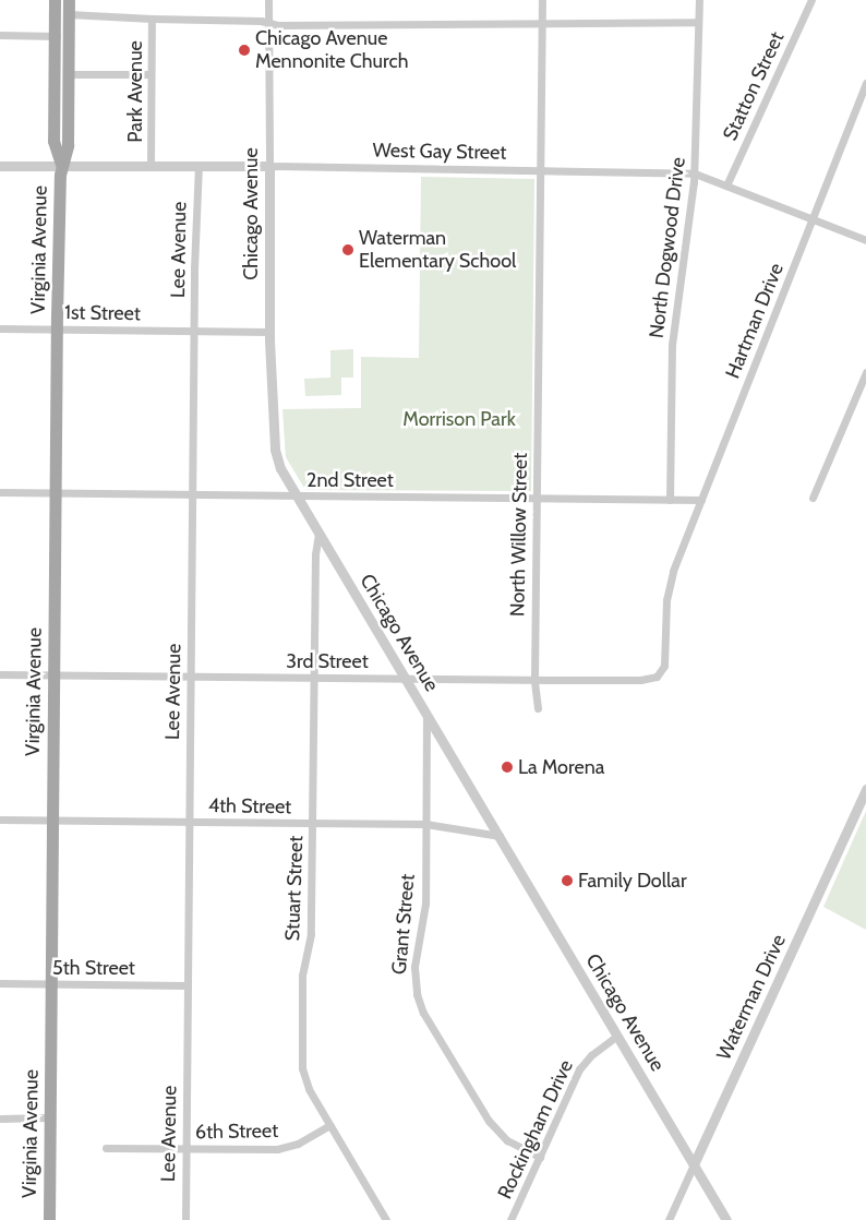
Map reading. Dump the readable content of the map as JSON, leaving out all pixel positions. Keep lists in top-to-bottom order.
{
  "streets": {
    "main road": ["Virginia Avenue"],
    "street": [
      "Statton Street",
      "Park Avenue",
      "West Gay Street",
      "Chicago Avenue",
      "North Dogwood Drive",
      "Lee Avenue",
      "1st Street",
      "Hartman Drive",
      "2nd Street",
      "North Willow Street",
      "3rd Street",
      "4th Street",
      "Stuart Street",
      "Grant Street",
      "5th Street",
      "Waterman Drive",
      "Rockingham Drive",
      "6th Street"
    ]
  },
  "crossings": [
    ["Statton Street", "West Gay Street"],
    ["Park Avenue", "West Gay Street"],
    ["West Gay Street", "Chicago Avenue"],
    ["West Gay Street", "North Dogwood Drive"],
    ["West Gay Street", "Virginia Avenue"],
    ["West Gay Street", "Lee Avenue"],
    ["West Gay Street", "Hartman Drive"],
    ["West Gay Street", "North Willow Street"],
    ["Chicago Avenue", "1st Street"],
    ["Chicago Avenue", "2nd Street"],
    ["Chicago Avenue", "3rd Street"],
    ["Chicago Avenue", "4th Street"],
    ["Chicago Avenue", "Stuart Street"],
    ["Chicago Avenue", "Grant Street"],
    ["Chicago Avenue", "Waterman Drive"],
    ["Chicago Avenue", "Rockingham Drive"],
    ["North Dogwood Drive", "2nd Street"],
    ["Virginia Avenue", "1st Street"],
    ["Virginia Avenue", "2nd Street"],
    ["Virginia Avenue", "3rd Street"],
    ["Virginia Avenue", "4th Street"],
    ["Virginia Avenue", "5th Street"],
    ["Lee Avenue", "1st Street"],
    ["Lee Avenue", "2nd Street"],
    ["Lee Avenue", "3rd Street"],
    ["Lee Avenue", "4th Street"],
    ["Lee Avenue", "5th Street"],
    ["Lee Avenue", "6th Street"],
    ["Hartman Drive", "2nd Street"],
    ["Hartman Drive", "3rd Street"],
    ["2nd Street", "North Willow Street"],
    ["North Willow Street", "3rd Street"],
    ["3rd Street", "Stuart Street"],
    ["4th Street", "Stuart Street"],
    ["4th Street", "Grant Street"],
    ["Stuart Street", "6th Street"],
    ["Grant Street", "Rockingham Drive"]
  ],
  "parks": ["Morrison Park"],
  "places": [
    "Chicago Avenue Mennonite Church",
    "Waterman Elementary School",
    "La Morena",
    "Family Dollar"
  ]
}
